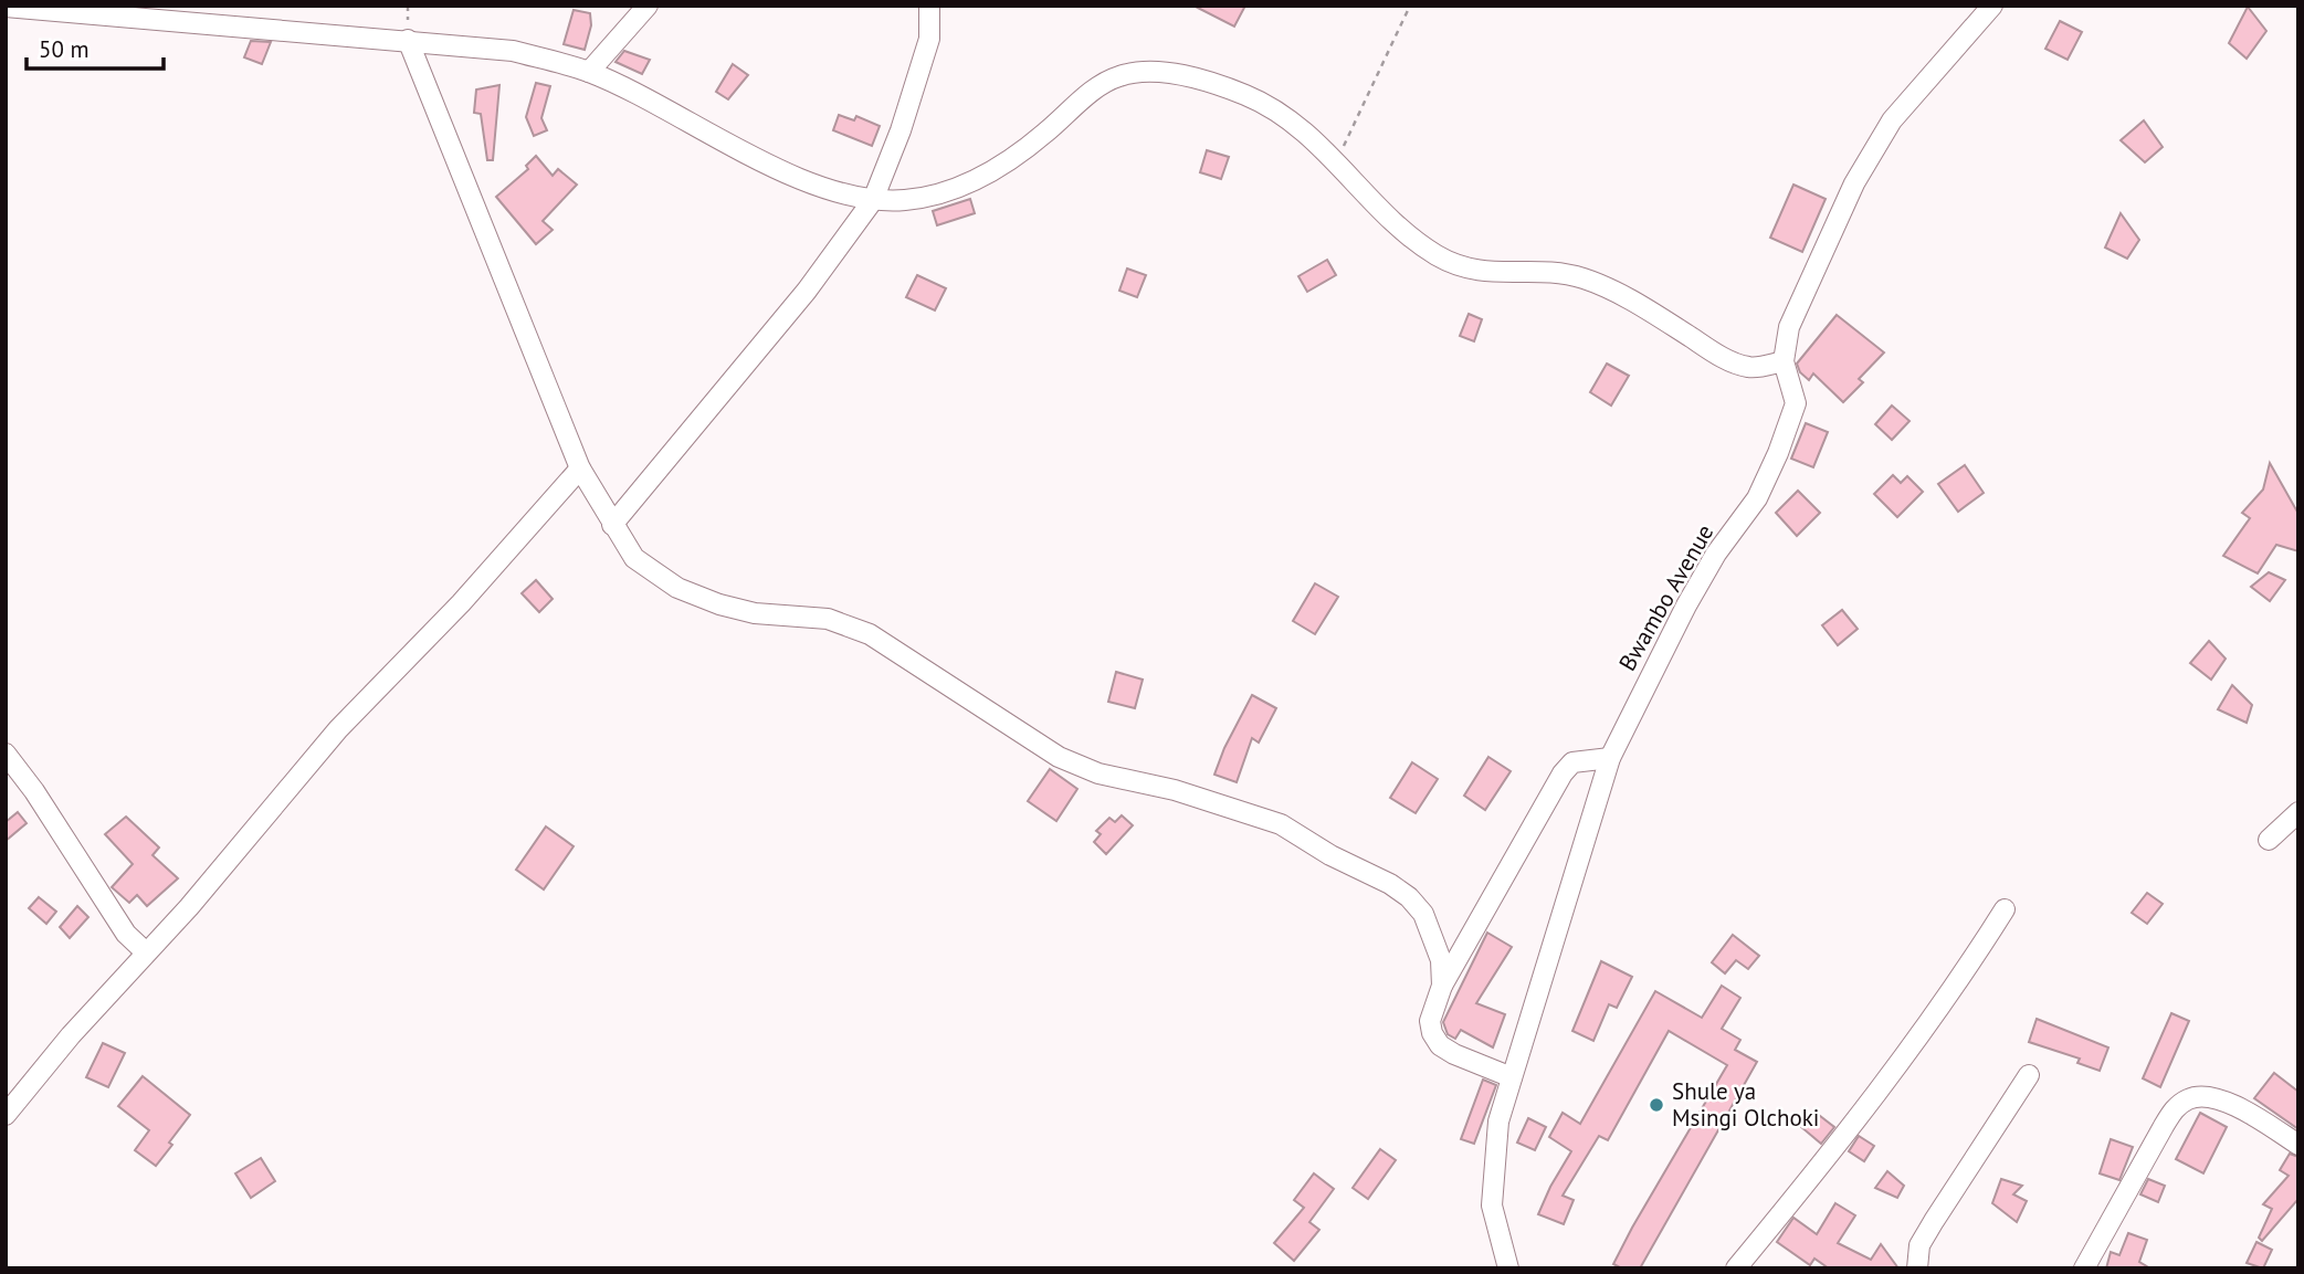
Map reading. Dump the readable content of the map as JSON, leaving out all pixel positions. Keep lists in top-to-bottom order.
{
  "streets": {
    "street": ["Bwambo Avenue"]
  },
  "places": ["Shule ya Msingi Olchoki"],
  "scale_bar": "50 m"
}
